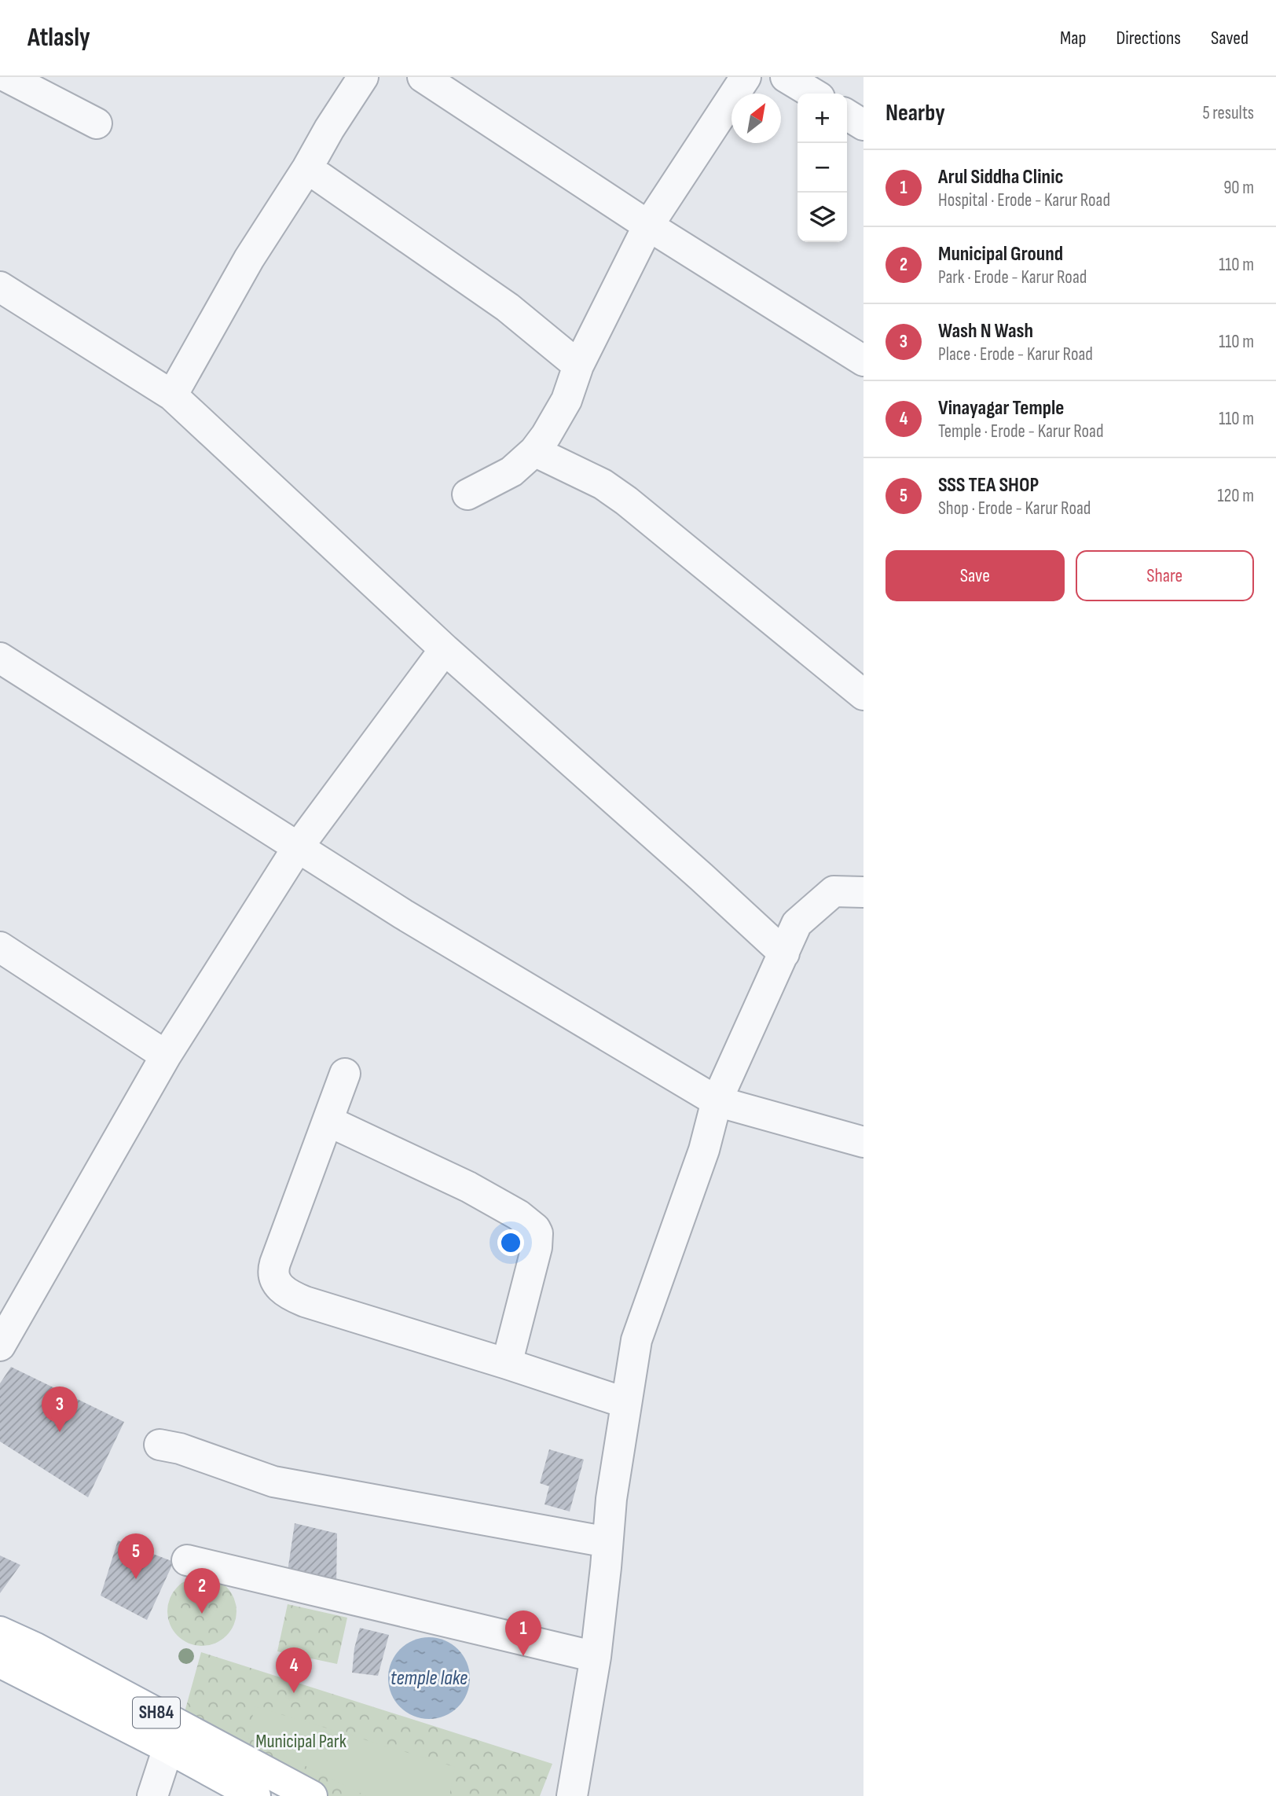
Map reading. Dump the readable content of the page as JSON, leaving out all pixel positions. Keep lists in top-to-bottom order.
{
  "streets": {
    "main road": ["SH84"]
  },
  "water": ["temple lake"],
  "parks": ["Municipal Park"],
  "north": "top right",
  "page": {
    "header": "Atlasly",
    "nav": ["Map", "Directions", "Saved"],
    "heading": ["Nearby", "5 results"],
    "map_buttons": ["+", "−"],
    "list": [
      {
        "mark": "1",
        "name": "Arul Siddha Clinic",
        "note": "Hospital · Erode - Karur Road",
        "value": "90 m"
      },
      {
        "mark": "2",
        "name": "Municipal Ground",
        "note": "Park · Erode - Karur Road",
        "value": "110 m"
      },
      {
        "mark": "3",
        "name": "Wash N Wash",
        "note": "Place · Erode - Karur Road",
        "value": "110 m"
      },
      {
        "mark": "4",
        "name": "Vinayagar Temple",
        "note": "Temple · Erode - Karur Road",
        "value": "110 m"
      },
      {
        "mark": "5",
        "name": "SSS TEA SHOP",
        "note": "Shop · Erode - Karur Road",
        "value": "120 m"
      }
    ],
    "buttons": ["Save", "Share"],
    "pins": [
      "3",
      "5",
      "2",
      "1",
      "4"
    ]
  }
}
